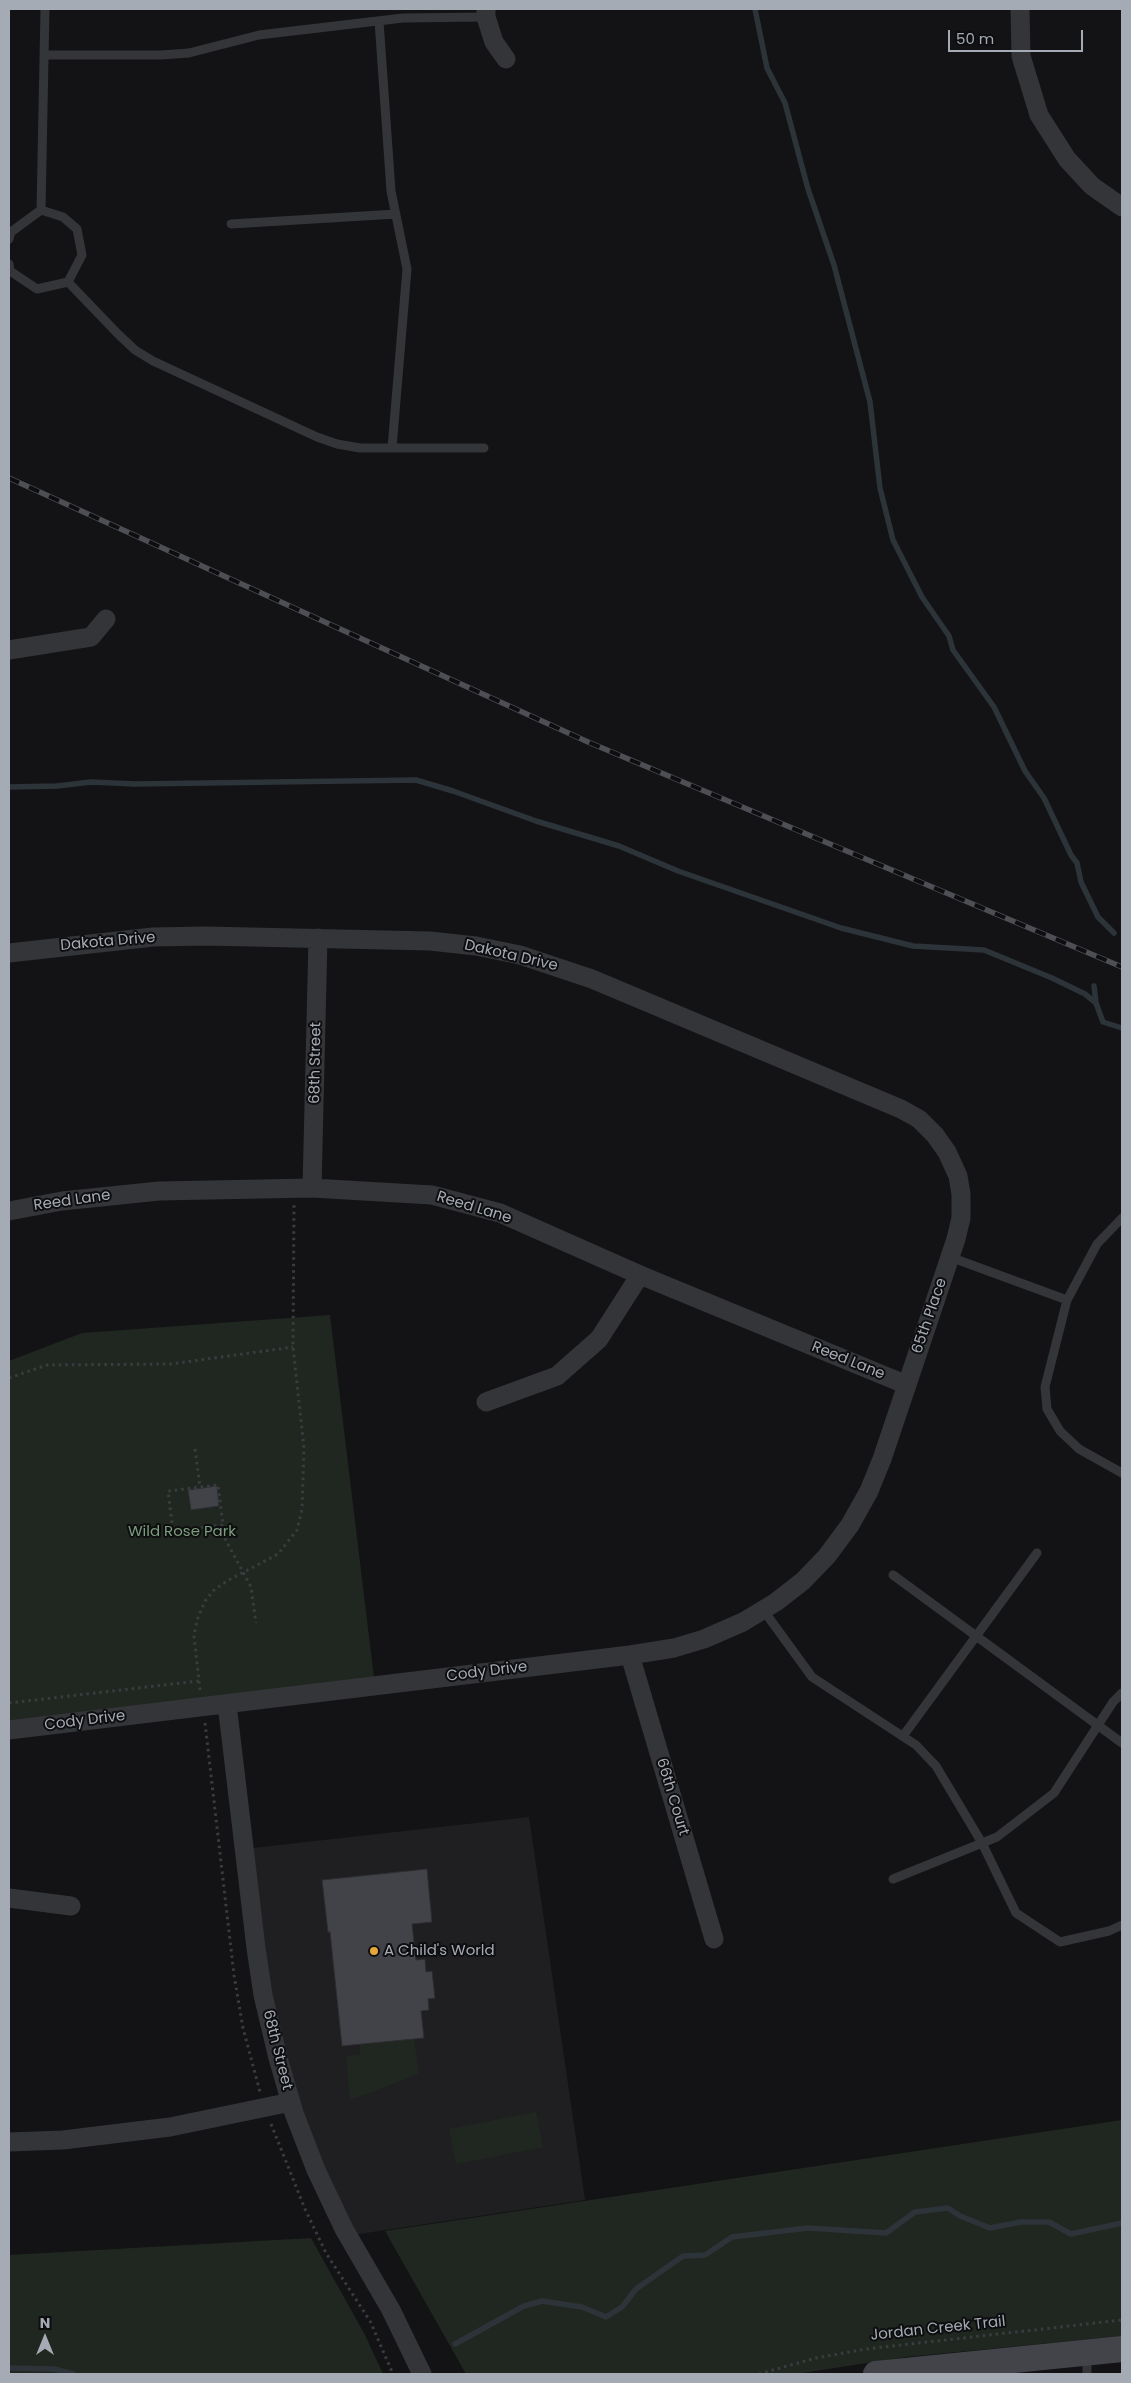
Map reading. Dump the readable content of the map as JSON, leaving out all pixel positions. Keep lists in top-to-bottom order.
{
  "streets": {
    "street": [
      "Dakota Drive",
      "68th Street",
      "Reed Lane",
      "65th Place",
      "Cody Drive",
      "66th Court"
    ],
    "path": ["Jordan Creek Trail"]
  },
  "crossings": [
    ["Dakota Drive", "68th Street"],
    ["Dakota Drive", "65th Place"],
    ["68th Street", "Reed Lane"],
    ["68th Street", "Cody Drive"],
    ["Reed Lane", "65th Place"],
    ["65th Place", "Cody Drive"],
    ["Cody Drive", "66th Court"]
  ],
  "parks": ["Wild Rose Park"],
  "places": ["A Child's World"],
  "scale_bar": "50 m",
  "north": "top"
}
